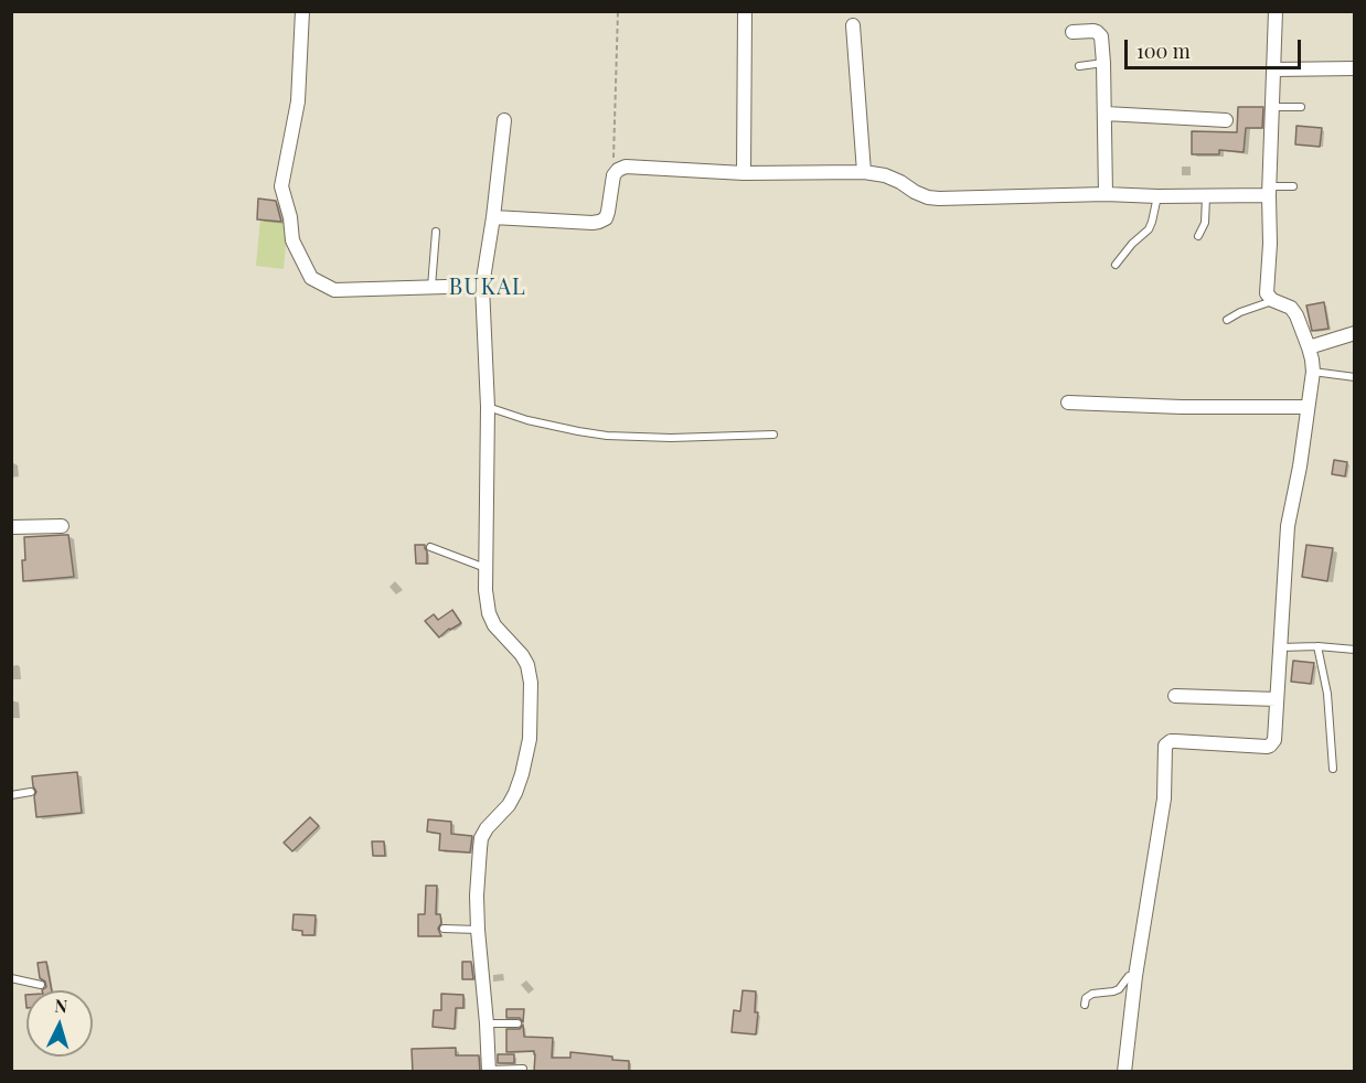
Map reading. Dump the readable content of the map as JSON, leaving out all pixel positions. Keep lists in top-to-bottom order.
{
  "districts": ["BUKAL"],
  "scale_bar": "100 m",
  "north": "top"
}
